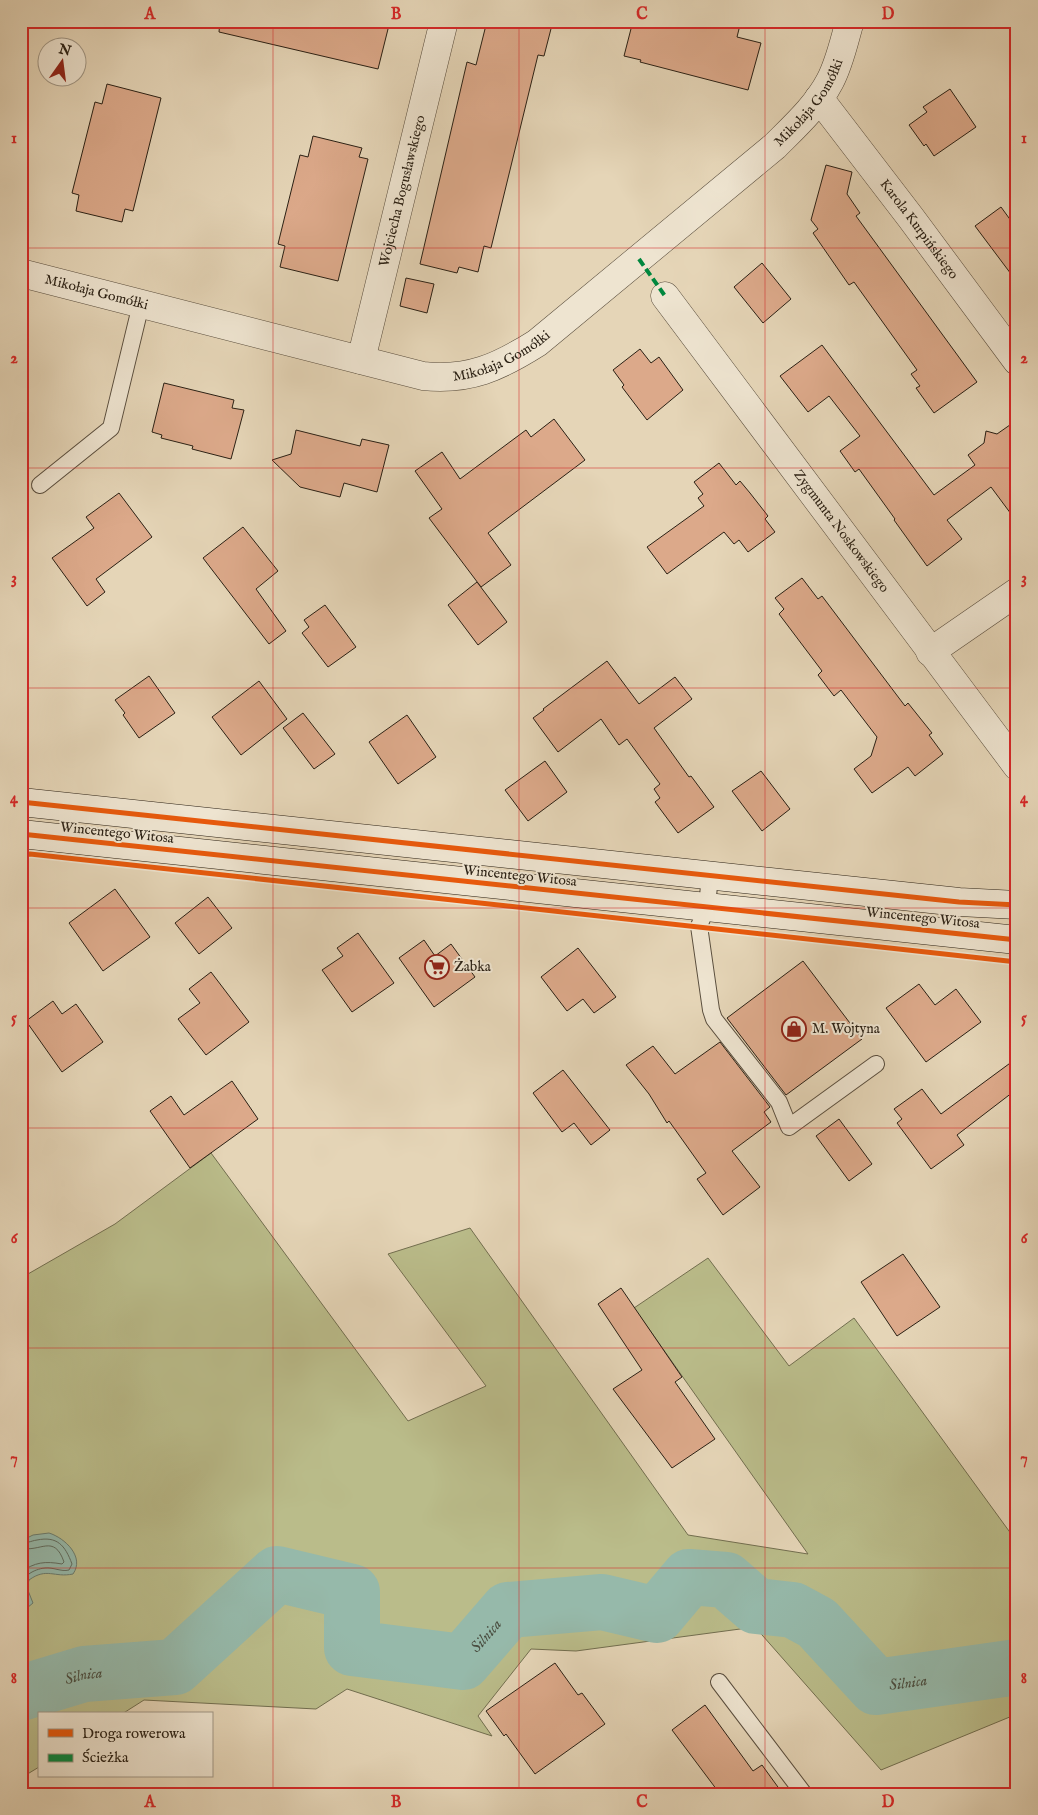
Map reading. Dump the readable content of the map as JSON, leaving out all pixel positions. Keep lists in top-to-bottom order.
{
  "streets": {
    "street": [
      "Mikołaja Gomółki",
      "Wojciecha Bogusławskiego",
      "Karola Kurpińskiego",
      "Zygmunta Noskowskiego",
      "Wincentego Witosa"
    ]
  },
  "crossings": [
    ["Mikołaja Gomółki", "Wojciecha Bogusławskiego"],
    ["Mikołaja Gomółki", "Karola Kurpińskiego"]
  ],
  "water": ["Silnica"],
  "places": {
    "supermarket": ["Żabka"],
    "shop": ["M. Wojtyna"]
  },
  "legend": ["Droga rowerowa", "Ścieżka"],
  "north": "top",
  "grid": {
    "columns": [
      "A",
      "B",
      "C",
      "D"
    ],
    "rows": [
      "1",
      "2",
      "3",
      "4",
      "5",
      "6",
      "7",
      "8"
    ]
  }
}
